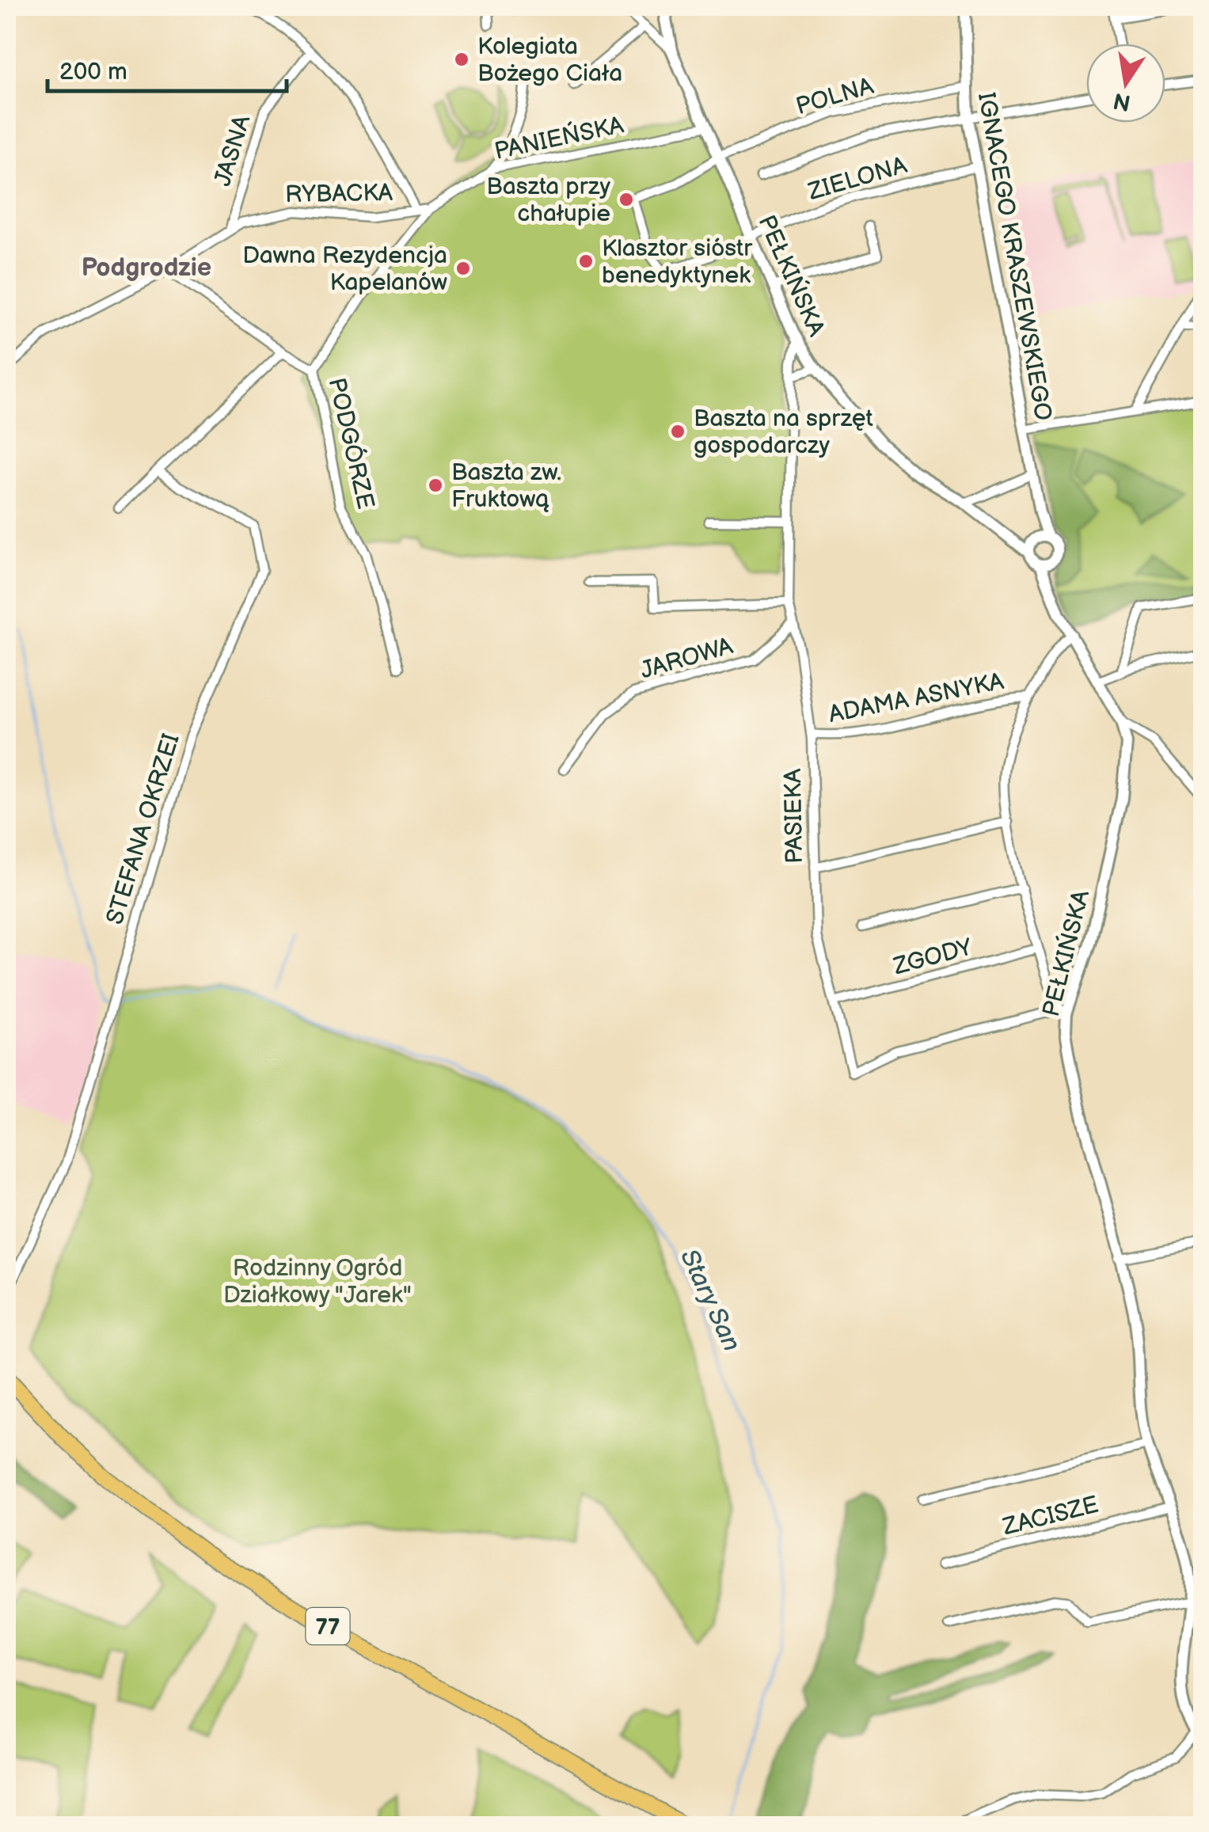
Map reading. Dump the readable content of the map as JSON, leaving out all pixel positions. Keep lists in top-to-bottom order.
{
  "streets": {
    "main road": ["77"],
    "street": [
      "POLNA",
      "PANIEŃSKA",
      "JASNA",
      "ZIELONA",
      "RYBACKA",
      "IGNACEGO KRASZEWSKIEGO",
      "PEŁKIŃSKA",
      "PODGÓRZE",
      "JAROWA",
      "ADAMA ASNYKA",
      "PASIEKA",
      "STEFANA OKRZEI",
      "ZGODY",
      "ZACISZE"
    ]
  },
  "crossings": [
    ["POLNA", "ZIELONA"],
    ["POLNA", "IGNACEGO KRASZEWSKIEGO"],
    ["POLNA", "PEŁKIŃSKA"],
    ["PANIEŃSKA", "RYBACKA"],
    ["PANIEŃSKA", "PEŁKIŃSKA"],
    ["PANIEŃSKA", "PODGÓRZE"],
    ["JASNA", "RYBACKA"],
    ["ZIELONA", "IGNACEGO KRASZEWSKIEGO"],
    ["ZIELONA", "PEŁKIŃSKA"],
    ["RYBACKA", "PODGÓRZE"],
    ["IGNACEGO KRASZEWSKIEGO", "PEŁKIŃSKA"],
    ["PEŁKIŃSKA", "PASIEKA"],
    ["PEŁKIŃSKA", "ZACISZE"],
    ["JAROWA", "PASIEKA"],
    ["ADAMA ASNYKA", "PASIEKA"],
    ["PASIEKA", "ZGODY"]
  ],
  "districts": ["Podgrodzie"],
  "water": ["Stary San"],
  "parks": ["Rodzinny Ogród Działkowy \"Jarek\""],
  "places": [
    "Kolegiata Bożego Ciała",
    "Baszta przy chałupie",
    "Klasztor sióstr benedyktynek",
    "Dawna Rezydencja Kapelanów",
    "Baszta na sprzęt gospodarczy",
    "Baszta zw. Fruktową"
  ],
  "scale_bar": "200 m",
  "north": "bottom"
}
